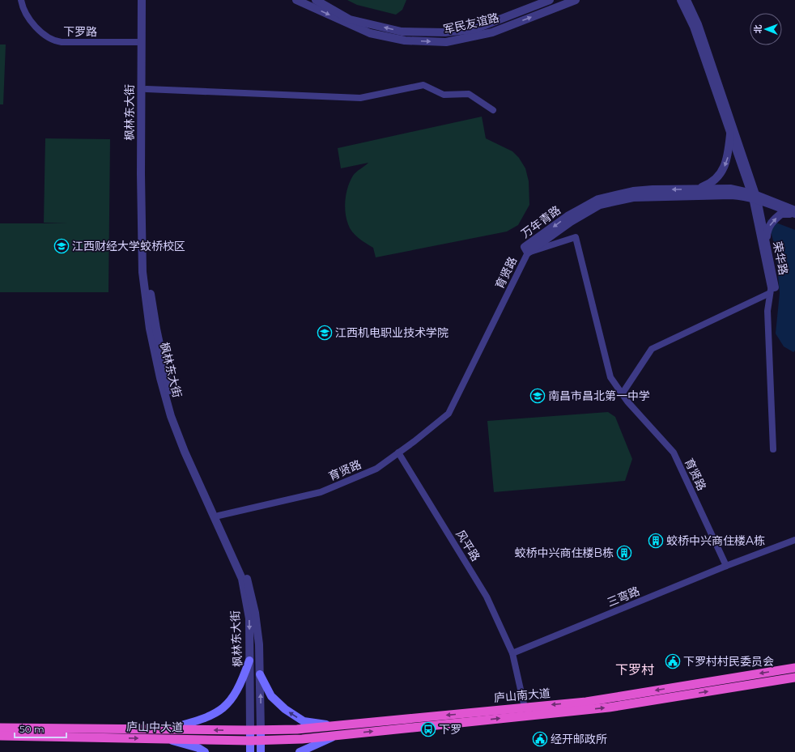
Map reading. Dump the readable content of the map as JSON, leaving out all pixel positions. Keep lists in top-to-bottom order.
{
  "streets": {
    "highway": ["庐山南大道", "庐山中大道"],
    "street": [
      "军民友谊路",
      "下罗路",
      "枫林东大街",
      "万年青路",
      "荣华路",
      "育贤路",
      "风平路",
      "三弯路"
    ]
  },
  "crossings": [
    ["下罗路", "枫林东大街"],
    ["枫林东大街", "育贤路"],
    ["枫林东大街", "庐山南大道"],
    ["枫林东大街", "庐山中大道"],
    ["万年青路", "荣华路"],
    ["万年青路", "育贤路"],
    ["育贤路", "风平路"],
    ["育贤路", "三弯路"],
    ["风平路", "三弯路"],
    ["庐山南大道", "庐山中大道"]
  ],
  "districts": ["下罗村"],
  "places": {
    "school or university": ["江西财经大学蛟桥校区", "江西机电职业技术学院", "南昌市昌北第一中学"],
    "building": ["蛟桥中兴商住楼A栋", "蛟桥中兴商住楼B栋"],
    "public building": ["下罗村村民委员会", "经开邮政所"],
    "bus stop": ["下罗"]
  },
  "scale_bar": "50 m",
  "north": "left"
}
